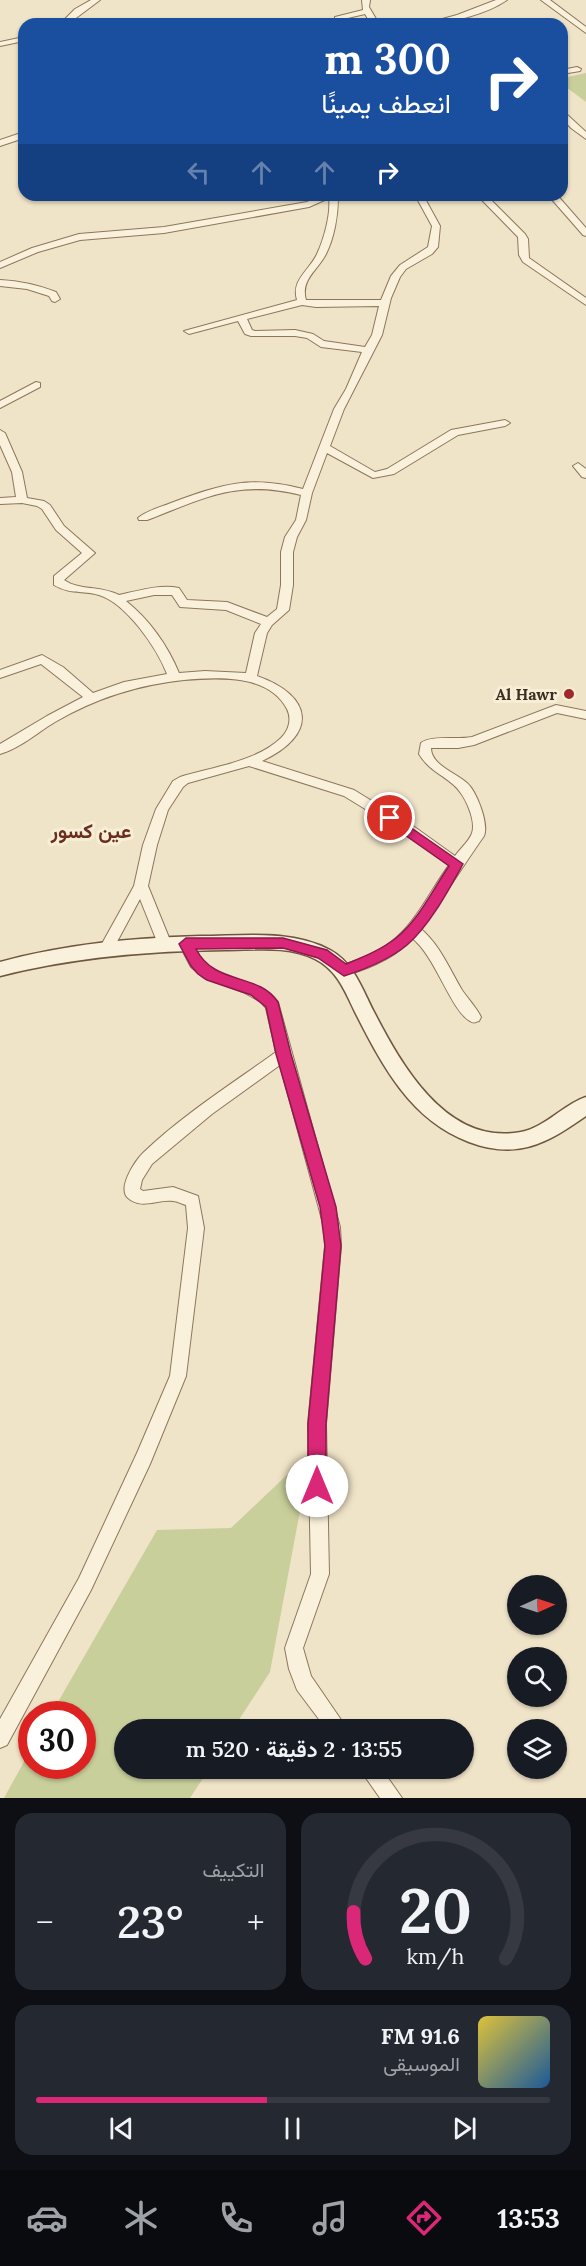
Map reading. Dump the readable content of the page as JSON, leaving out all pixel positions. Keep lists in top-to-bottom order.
{
  "districts": ["عين كسور"],
  "places": ["Al Hawr"],
  "north": "right",
  "page": {
    "turn": ["300 m", "انعطف يمينًا"],
    "limit": "30",
    "trip": "13:55 · 2 دقيقة · 520 m",
    "tile": "التكييف",
    "heat": ["−", "23°", "+"],
    "song": ["91.6 FM", "الموسيقى"],
    "tabs": "13:53",
    "gauge": ["20", "km/h"]
  }
}
